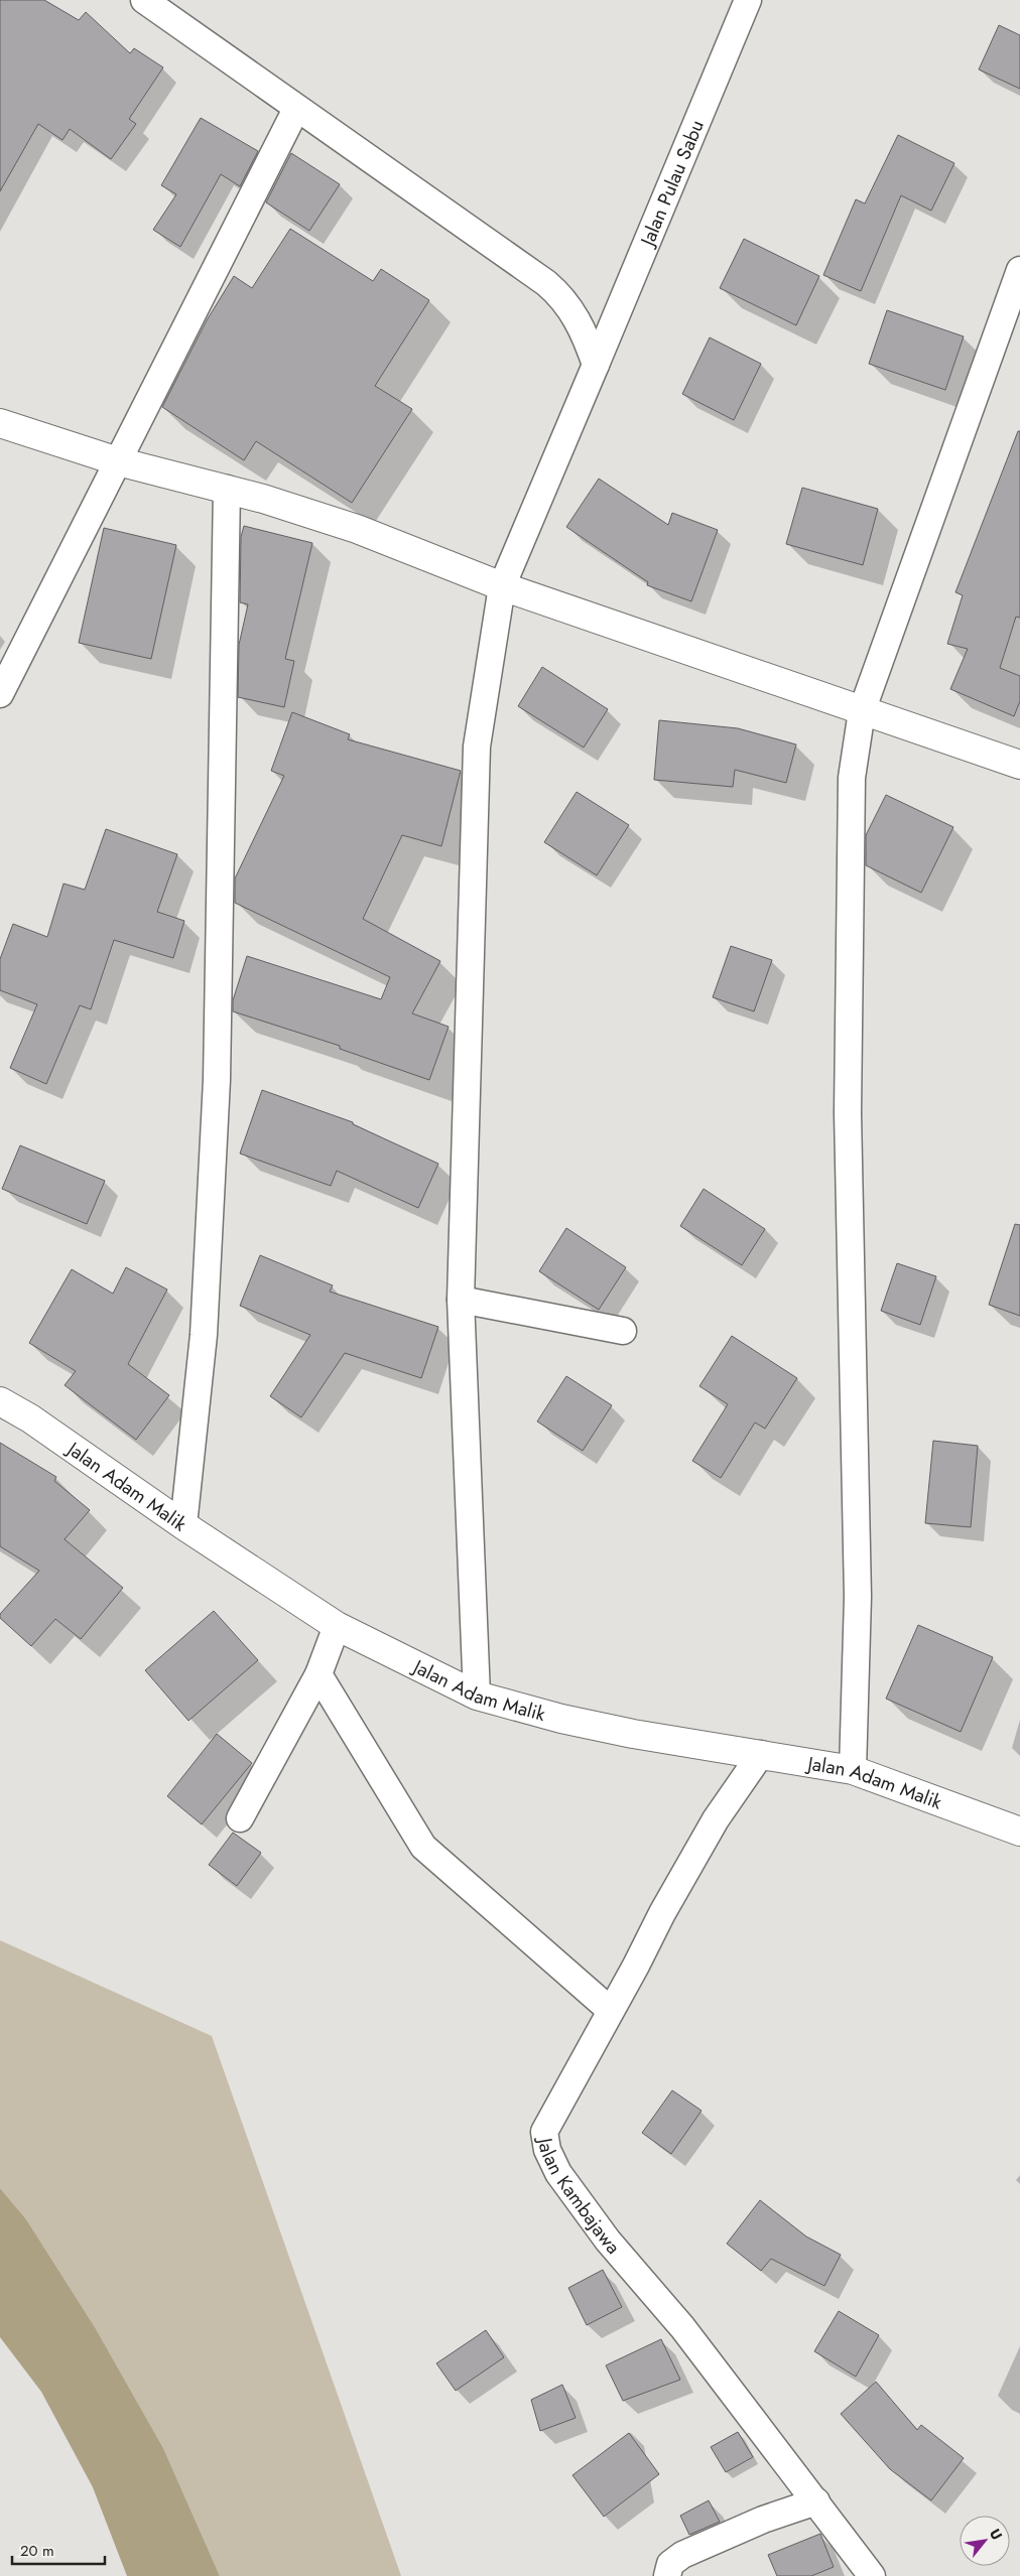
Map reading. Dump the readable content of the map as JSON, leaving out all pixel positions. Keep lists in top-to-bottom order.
{
  "streets": {
    "main road": ["Jalan Adam Malik"],
    "street": ["Jalan Pulau Sabu", "Jalan Kambajawa"]
  },
  "crossings": [
    ["Jalan Pulau Sabu", "Jalan Adam Malik"],
    ["Jalan Adam Malik", "Jalan Kambajawa"]
  ],
  "scale_bar": "20 m",
  "north": "top right"
}
